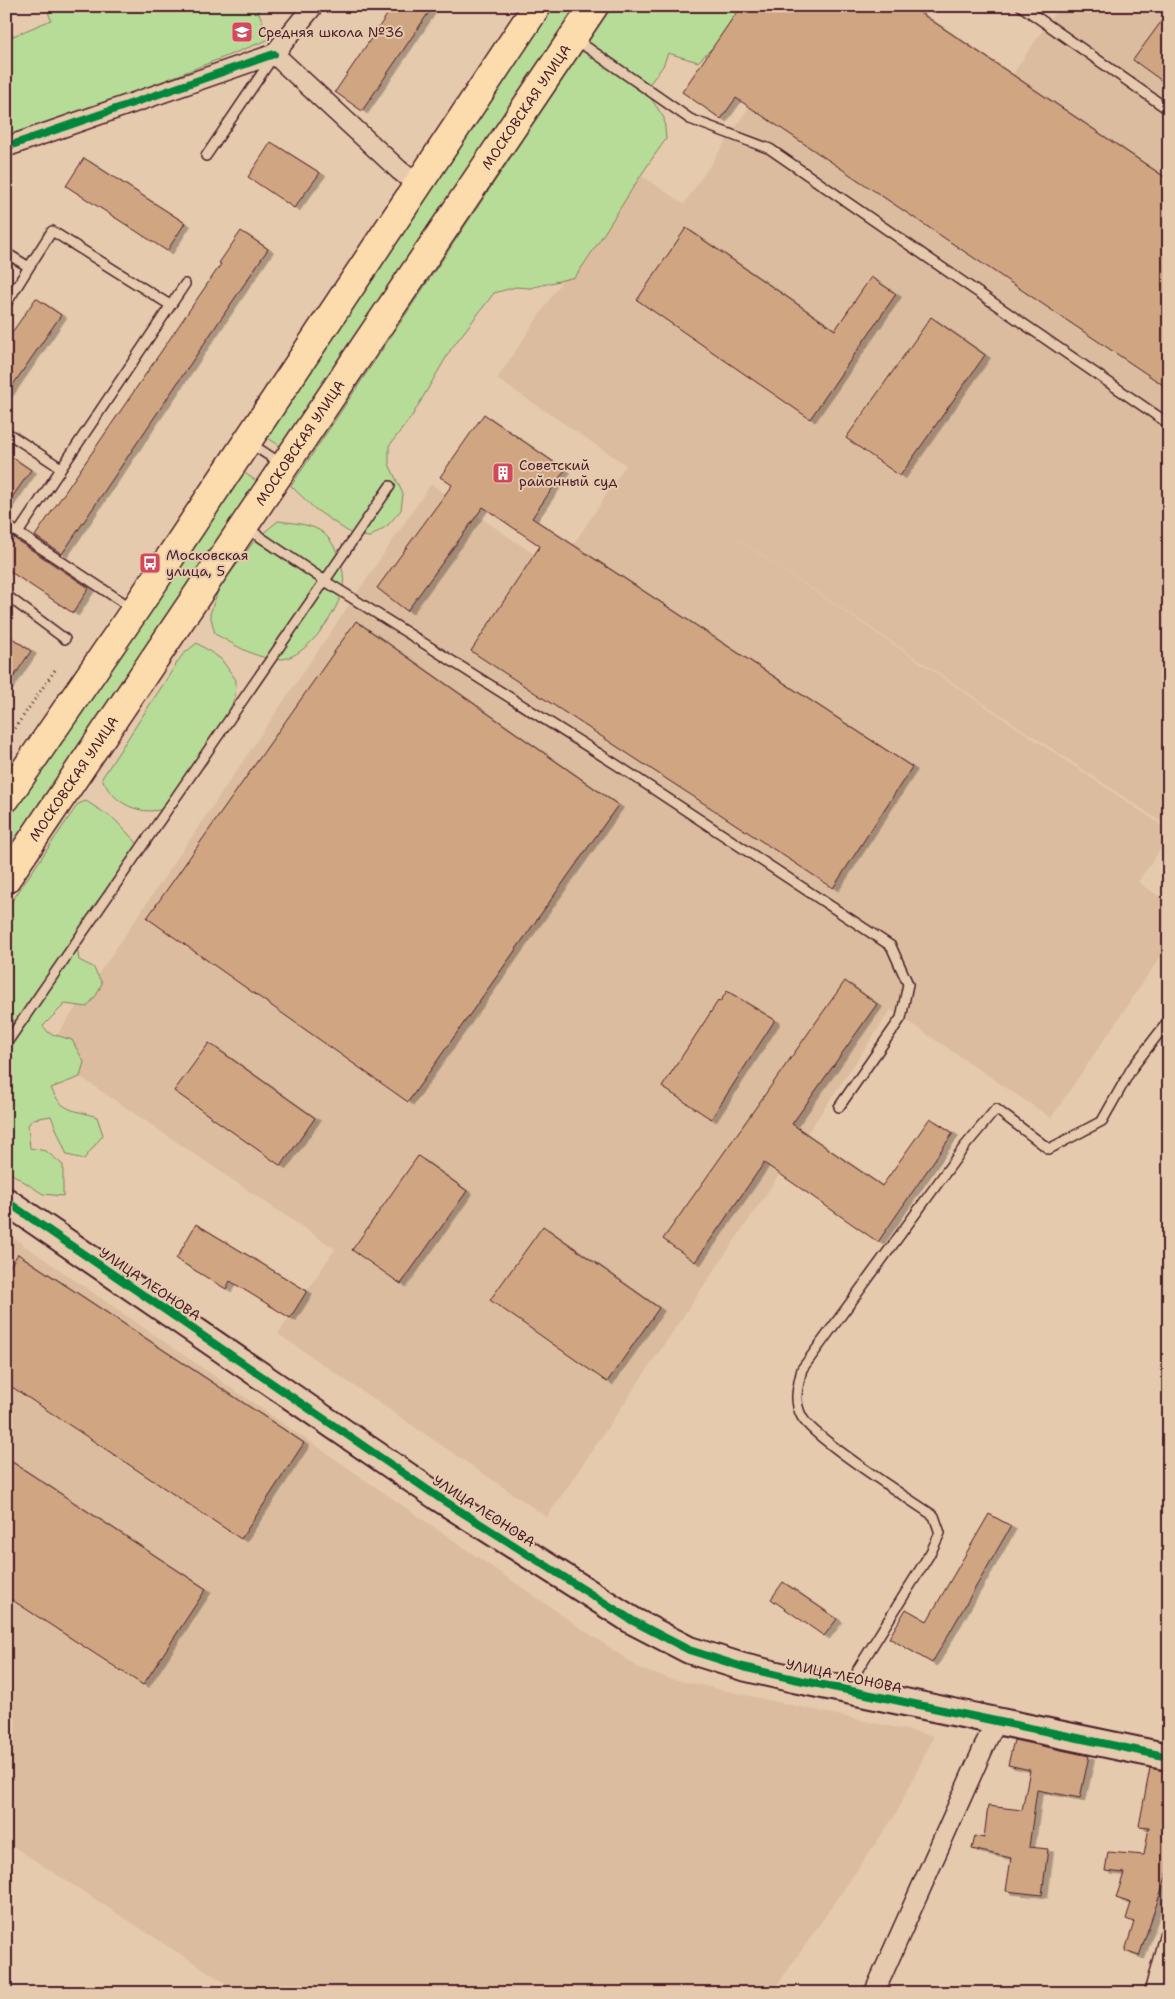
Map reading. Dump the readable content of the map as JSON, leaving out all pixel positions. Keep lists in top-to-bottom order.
{
  "streets": {
    "main road": ["МОСКОВСКАЯ УЛИЦА"],
    "street": ["УЛИЦА ЛЕОНОВА"]
  },
  "places": {
    "school or university": ["Средняя школа №36"],
    "building": ["Советский районный суд"],
    "bus stop": ["Московская улица, 5"]
  }
}
